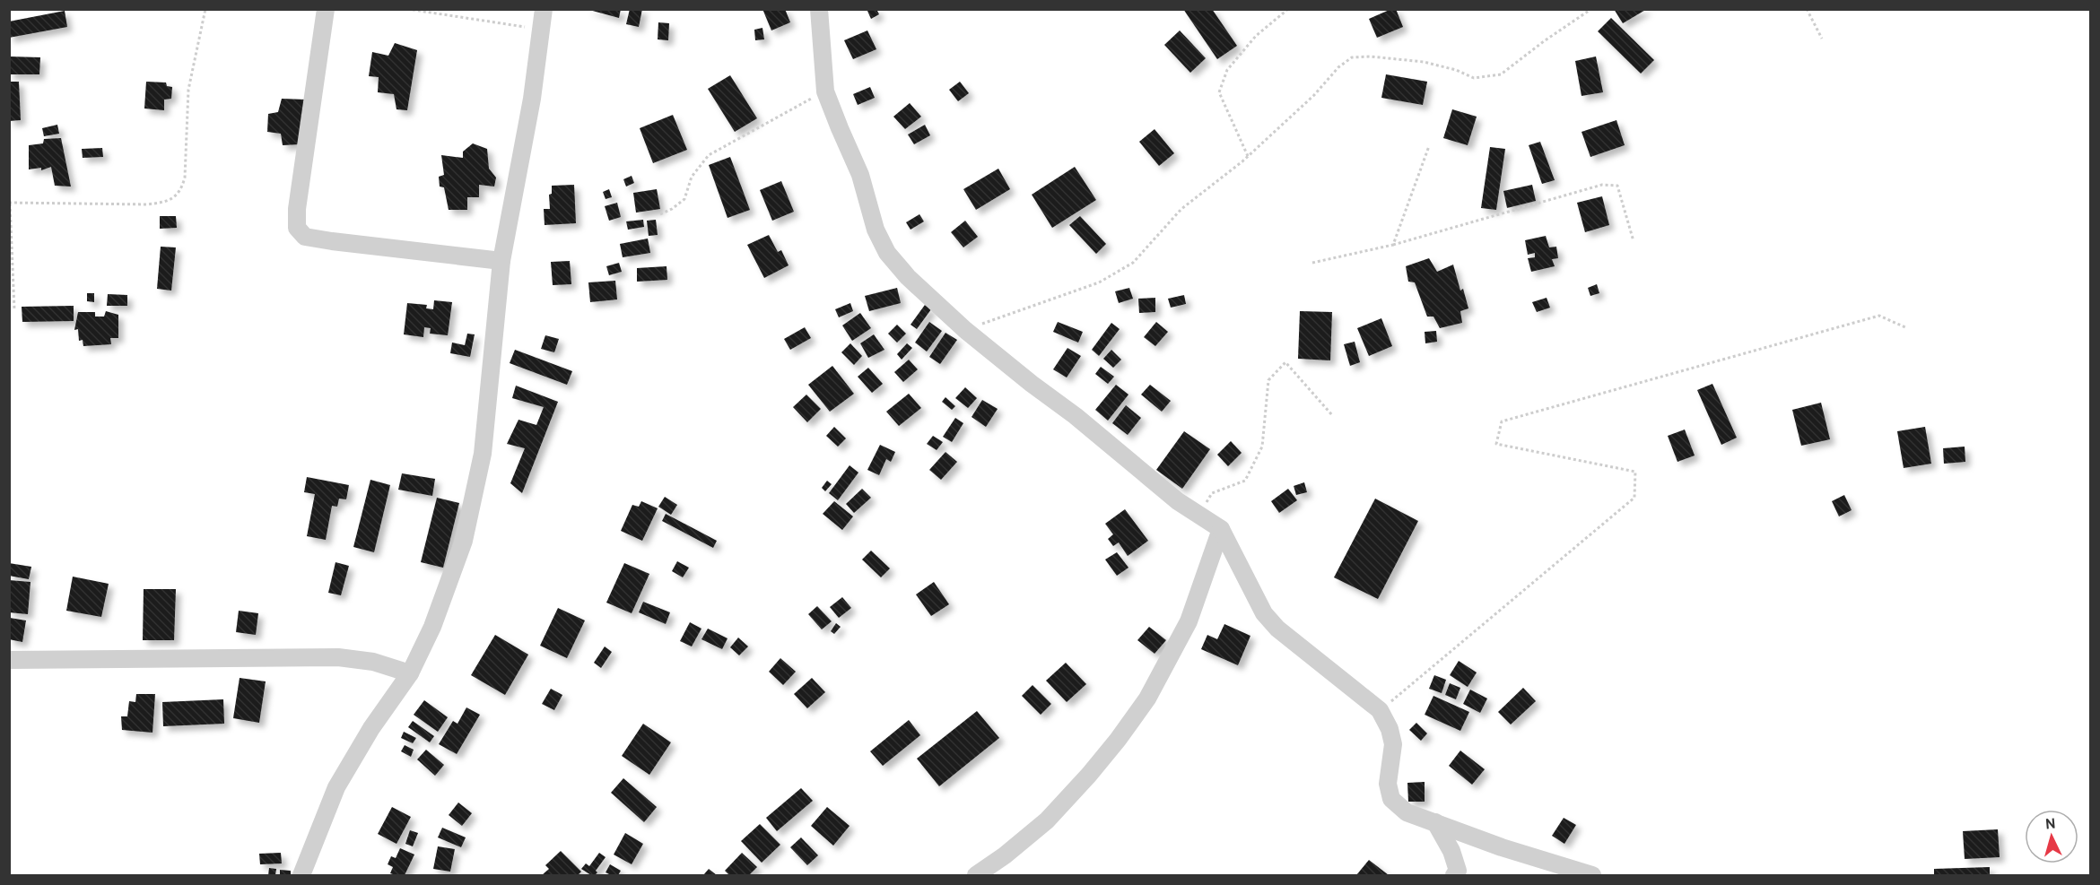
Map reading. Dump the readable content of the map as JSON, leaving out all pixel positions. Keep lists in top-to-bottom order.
{
  "north": "top"
}
